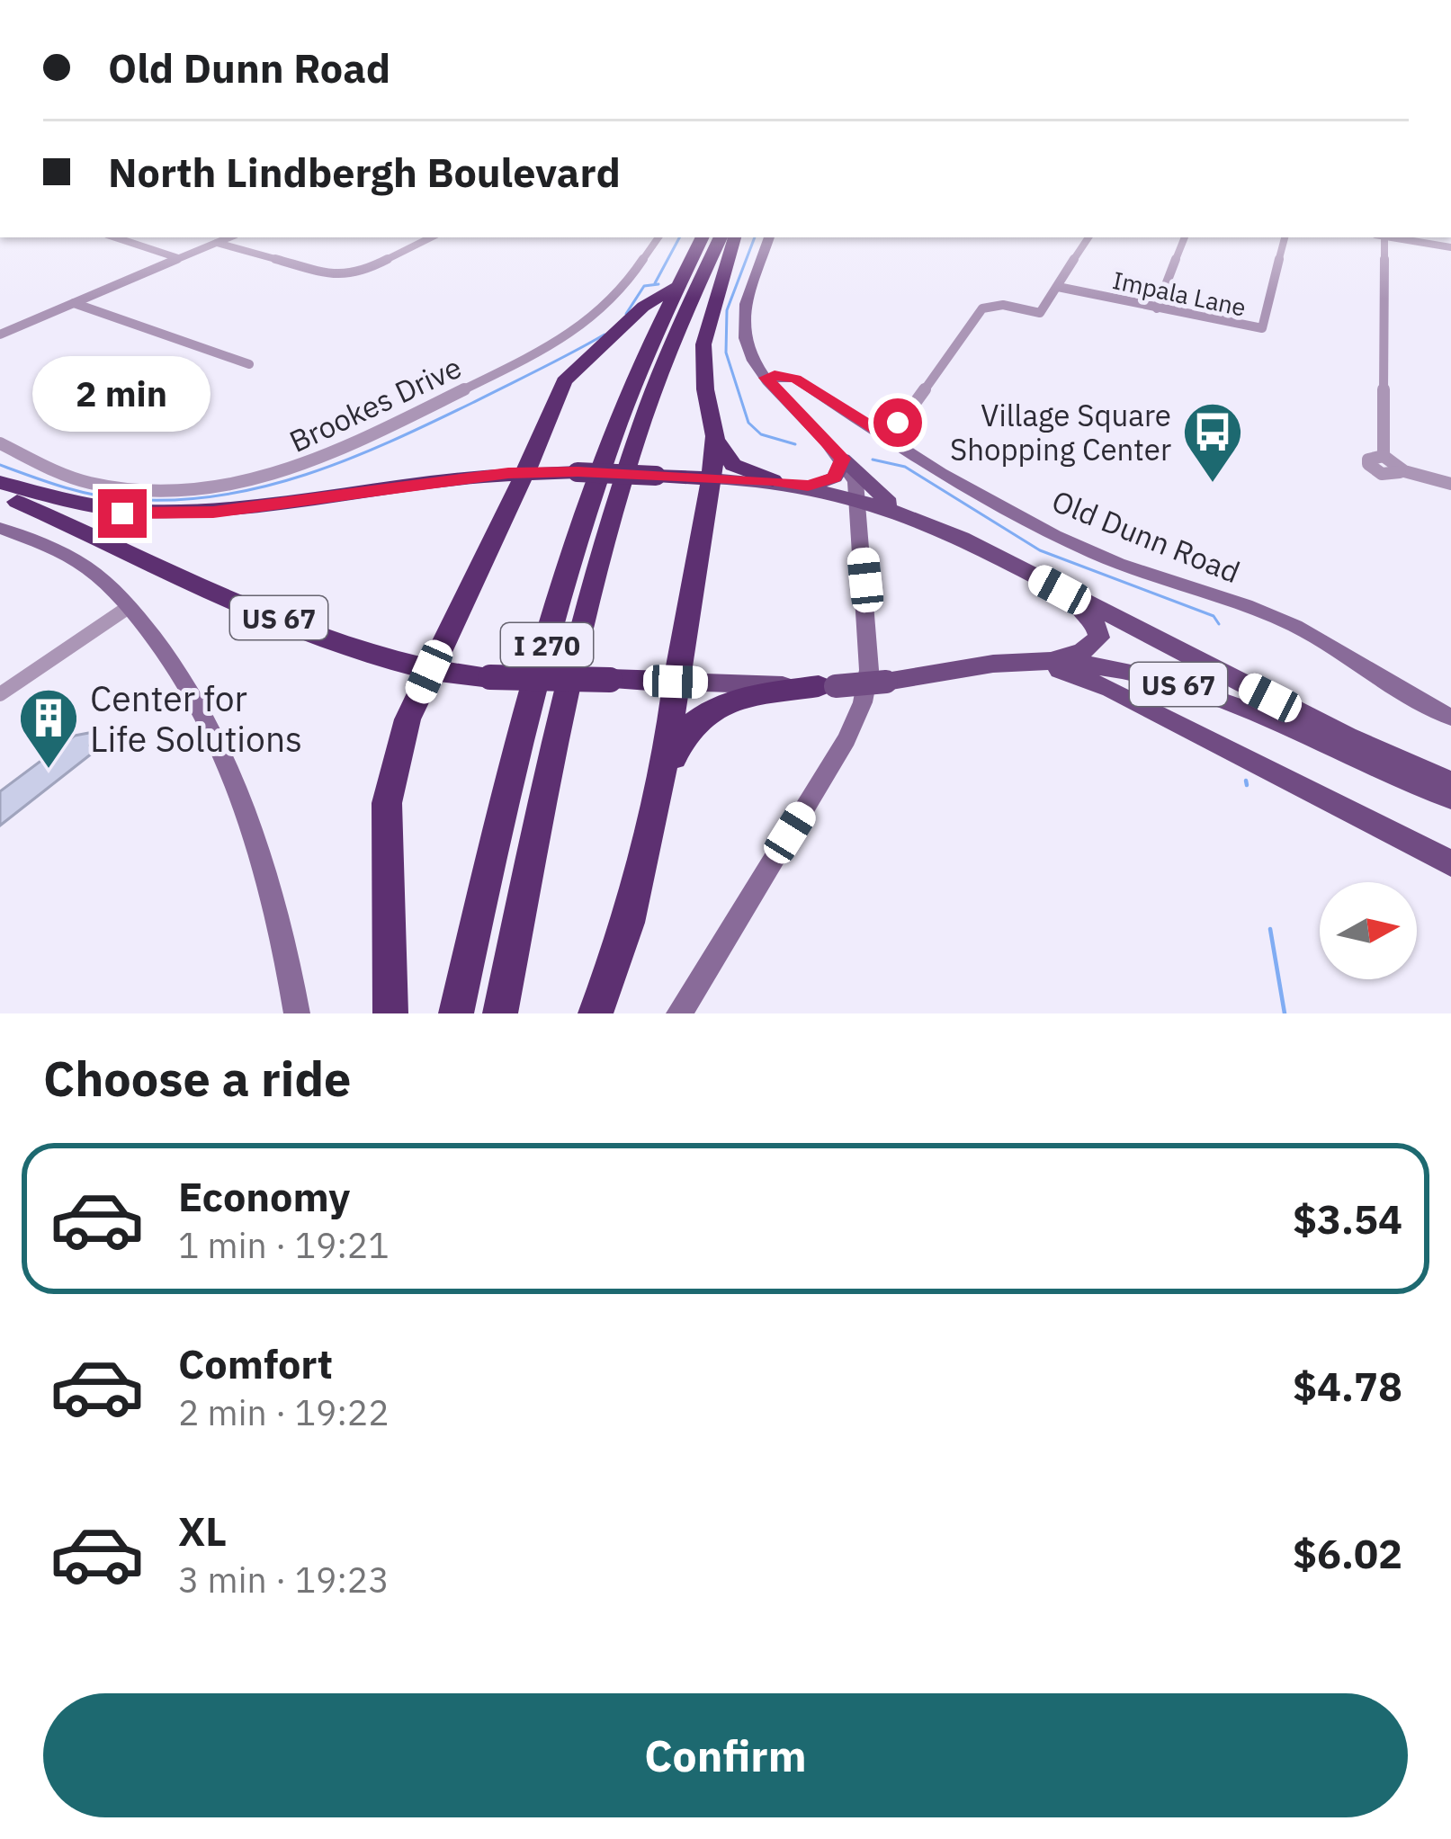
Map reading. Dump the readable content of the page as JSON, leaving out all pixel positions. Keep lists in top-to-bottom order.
{
  "streets": {
    "highway": ["US 67", "I 270"],
    "street": ["Impala Lane", "Brookes Drive", "Old Dunn Road"]
  },
  "places": {
    "bus stop": ["Village Square Shopping Center"],
    "building": ["Center for Life Solutions"]
  },
  "north": "right",
  "page": {
    "banner": ["Old Dunn Road", "North Lindbergh Boulevard"],
    "bubble": "2 min",
    "heading": "Choose a ride",
    "list": [
      {
        "name": "Economy",
        "note": "1 min · 19:21",
        "value": "$3.54"
      },
      {
        "name": "Comfort",
        "note": "2 min · 19:22",
        "value": "$4.78"
      },
      {
        "name": "XL",
        "note": "3 min · 19:23",
        "value": "$6.02"
      }
    ],
    "buttons": "Confirm"
  }
}
